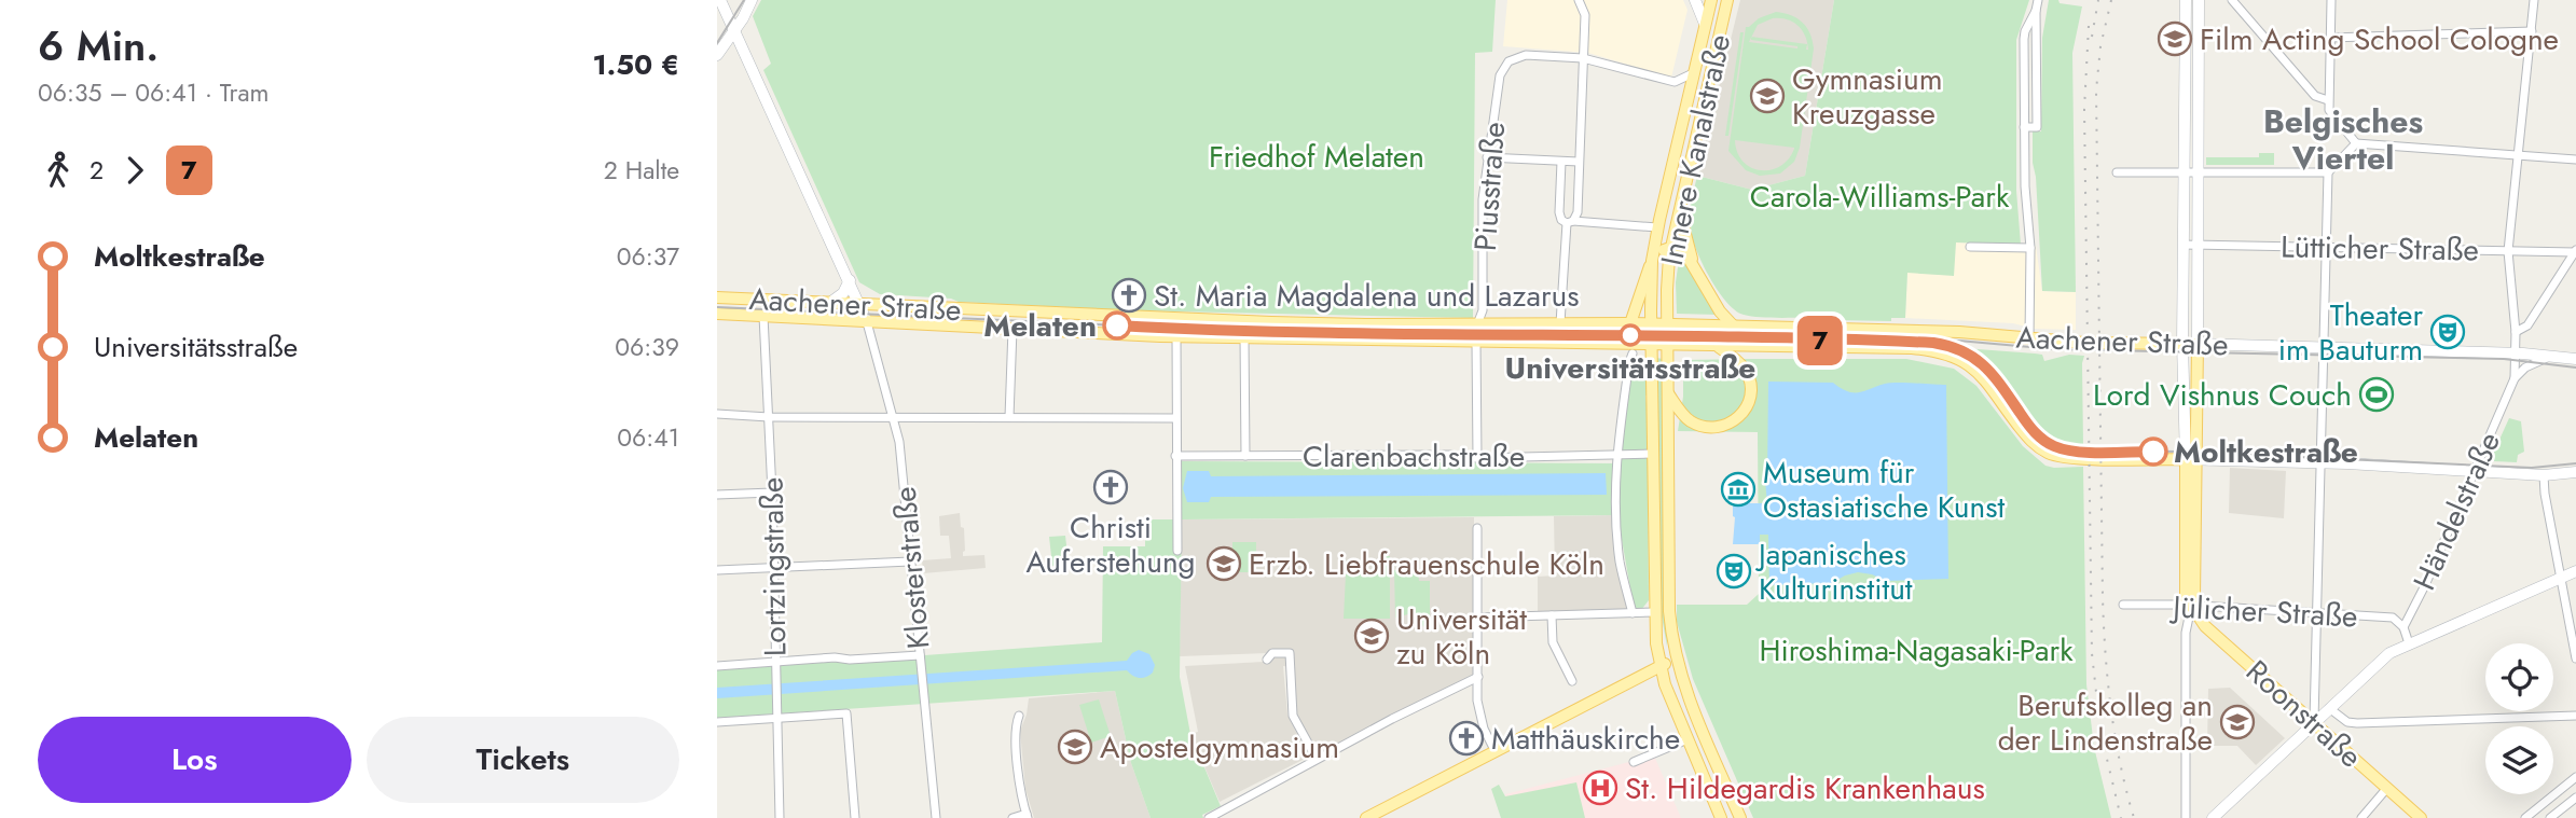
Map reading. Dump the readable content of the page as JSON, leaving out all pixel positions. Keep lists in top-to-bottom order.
{
  "streets": {
    "main road": ["Innere Kanalstraße", "Aachener Straße", "Roonstraße"],
    "street": [
      "Piusstraße",
      "Lütticher Straße",
      "Clarenbachstraße",
      "Händelstraße",
      "Lortzingstraße",
      "Klosterstraße",
      "Jülicher Straße"
    ]
  },
  "crossings": [
    ["Innere Kanalstraße", "Aachener Straße"],
    ["Piusstraße", "Aachener Straße"],
    ["Lütticher Straße", "Händelstraße"],
    ["Aachener Straße", "Händelstraße"],
    ["Aachener Straße", "Lortzingstraße"],
    ["Aachener Straße", "Klosterstraße"],
    ["Händelstraße", "Jülicher Straße"],
    ["Jülicher Straße", "Roonstraße"]
  ],
  "districts": ["Belgisches Viertel"],
  "parks": ["Friedhof Melaten", "Carola-Williams-Park", "Hiroshima-Nagasaki-Park"],
  "places": {
    "school or university": [
      "Film Acting School Cologne",
      "Gymnasium Kreuzgasse",
      "Erzb. Liebfrauenschule Köln",
      "Universität zu Köln",
      "Berufskolleg an der Lindenstraße",
      "Apostelgymnasium"
    ],
    "church": ["St. Maria Magdalena und Lazarus", "Christi Auferstehung", "Matthäuskirche"],
    "other": ["Melaten", "Universitätsstraße", "Moltkestraße"],
    "theatre": ["Theater im Bauturm", "Japanisches Kulturinstitut"],
    "sports": ["Lord Vishnus Couch"],
    "museum": ["Museum für Ostasiatische Kunst"],
    "hospital": ["St. Hildegardis Krankenhaus"]
  },
  "lines": ["tram line 7"],
  "page": {
    "heading": ["6 Min.", "06:35 – 06:41 · Tram", "1.50 €"],
    "on_map": "7",
    "legs": ["2", "7", "2 Halte"],
    "list": [
      {
        "name": "Moltkestraße",
        "value": "06:37"
      },
      {
        "name": "Universitätsstraße",
        "value": "06:39"
      },
      {
        "name": "Melaten",
        "value": "06:41"
      }
    ],
    "buttons": ["Los", "Tickets"]
  }
}
